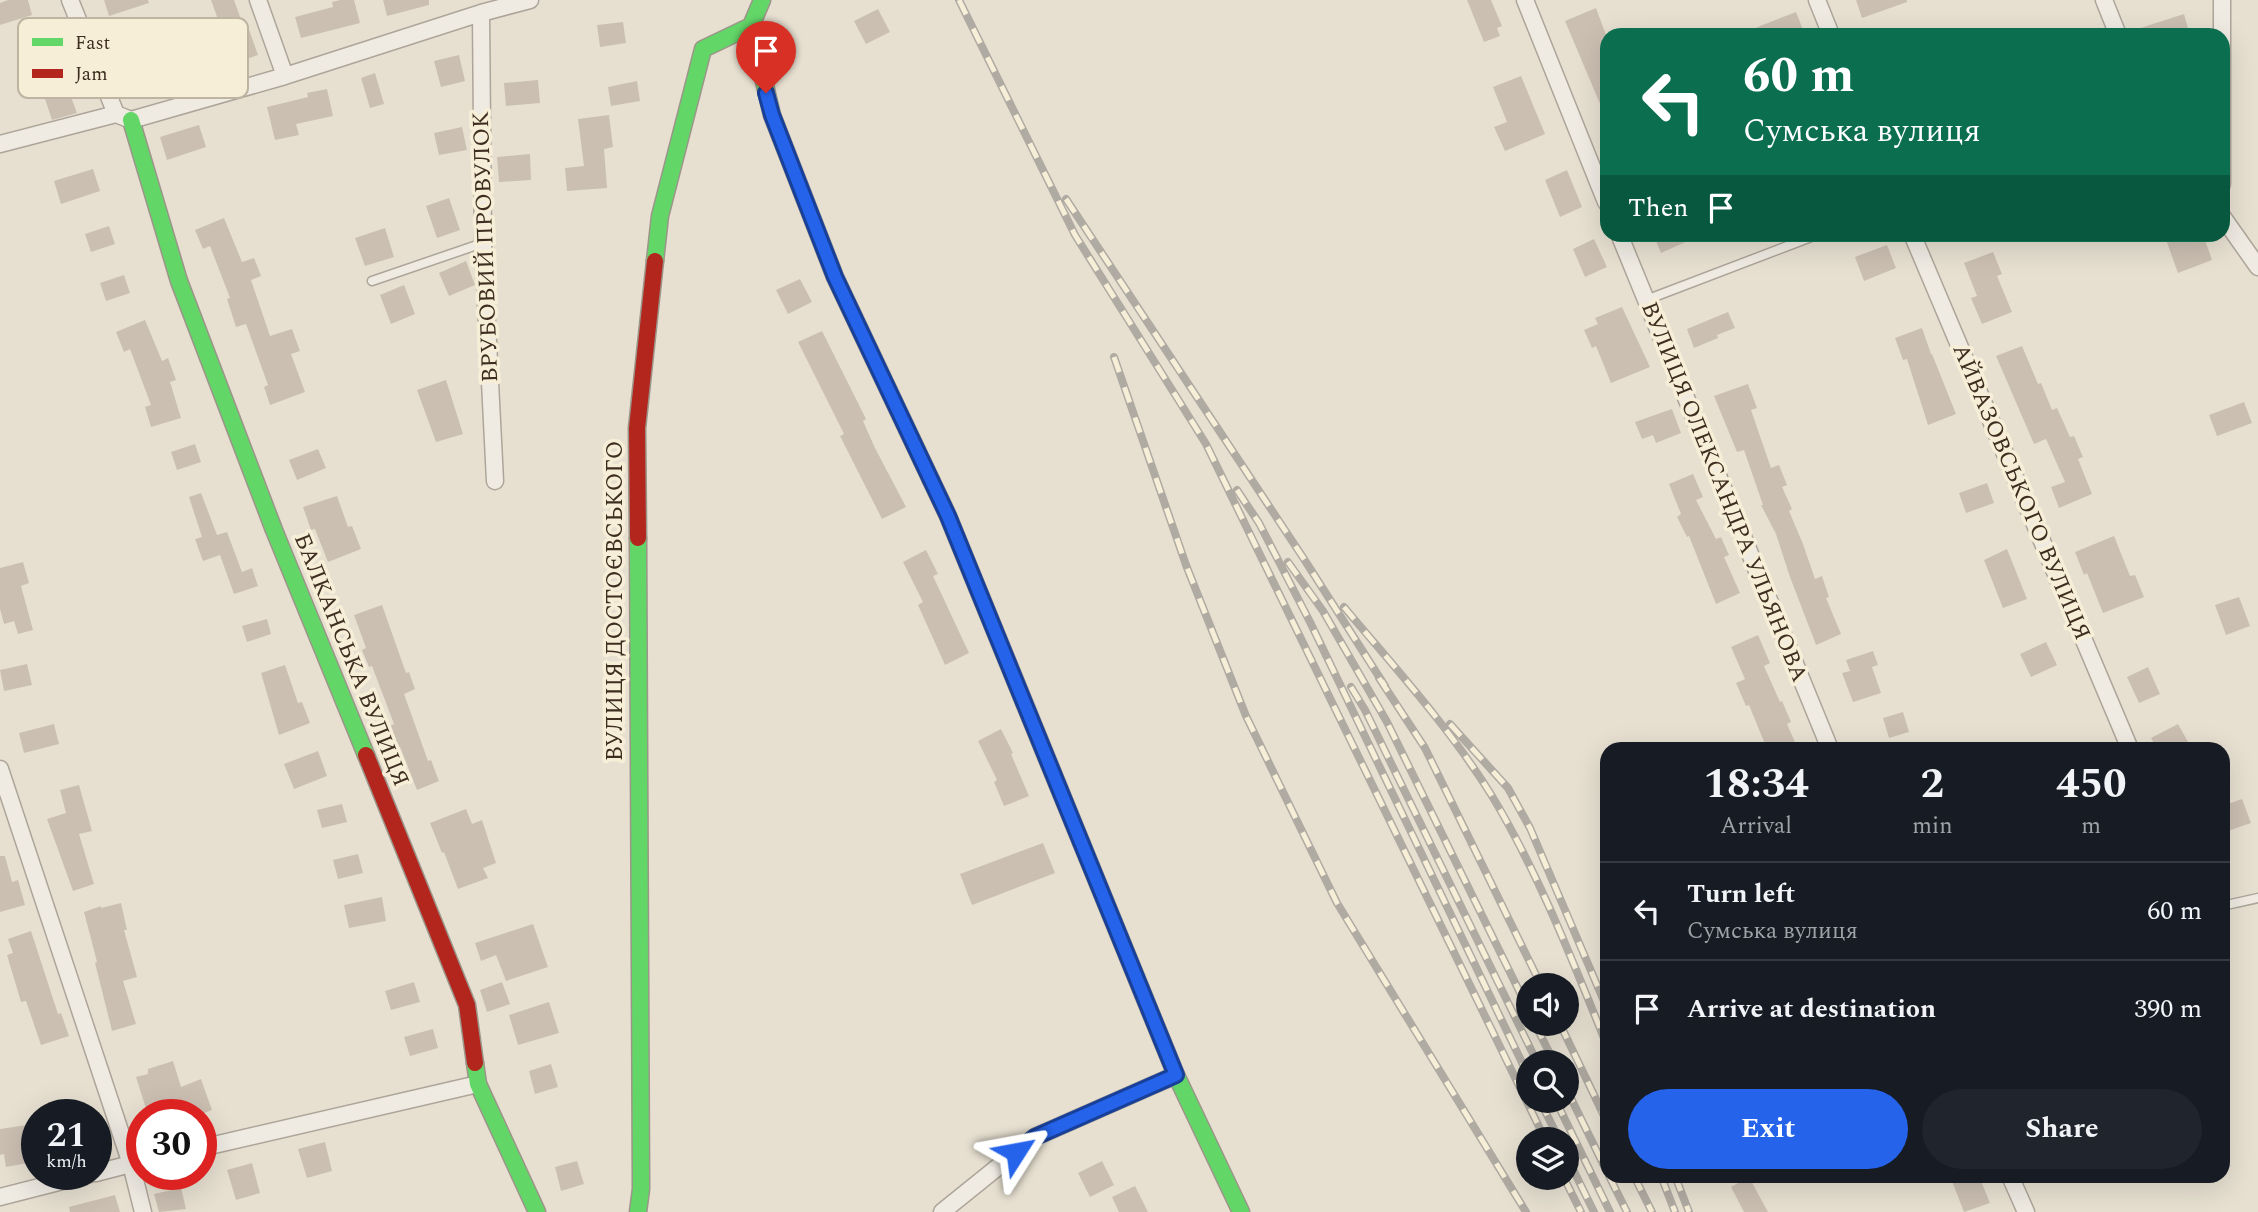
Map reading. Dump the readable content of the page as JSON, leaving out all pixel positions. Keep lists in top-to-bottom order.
{
  "streets": {
    "street": [
      "ВРУБОВИЙ ПРОВУЛОК",
      "ВУЛИЦЯ ОЛЕКСАНДРА УЛЬЯНОВА",
      "АЙВАЗОВСЬКОГО ВУЛИЦЯ",
      "ВУЛИЦЯ ДОСТОЄВСЬКОГО",
      "БАЛКАНСЬКА ВУЛИЦЯ"
    ]
  },
  "legend": ["Fast", "Jam"],
  "page": {
    "turn": ["60 m", "Сумська вулиця"],
    "then": "Then",
    "eta": [
      "18:34",
      "Arrival",
      "2",
      "min",
      "450",
      "m"
    ],
    "list": [
      {
        "name": "Turn left",
        "note": "Сумська вулиця",
        "value": "60 m"
      },
      {
        "name": "Arrive at destination",
        "value": "390 m"
      }
    ],
    "buttons": ["Exit", "Share"],
    "speed": "21 km/h",
    "limit": "30"
  }
}
